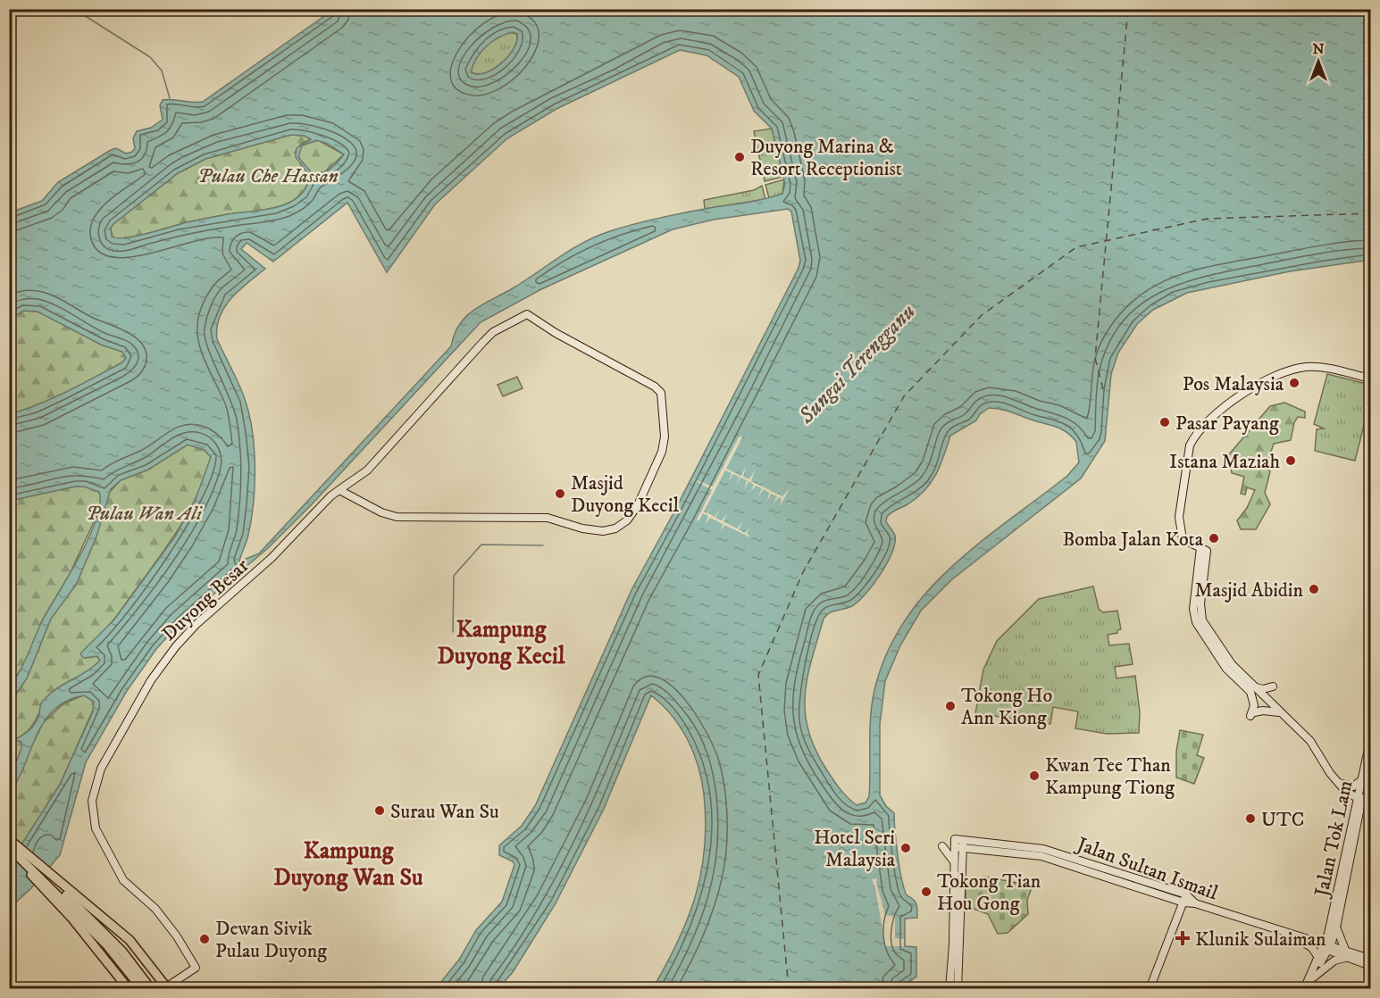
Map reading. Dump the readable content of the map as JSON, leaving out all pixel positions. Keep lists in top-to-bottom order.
{
  "streets": {
    "street": ["Duyong Besar", "Jalan Tok Lam", "Jalan Sultan Ismail"]
  },
  "crossings": [
    ["Jalan Tok Lam", "Jalan Sultan Ismail"]
  ],
  "districts": ["Kampung Duyong Kecil", "Kampung Duyong Wan Su"],
  "water": ["Sungai Terengganu"],
  "parks": ["Pulau Che Hassan", "Pulau Wan Ali"],
  "places": {
    "other": [
      "Duyong Marina & Resort Receptionist",
      "Pos Malaysia",
      "Pasar Payang",
      "Istana Maziah",
      "Masjid Duyong Kecil",
      "Bomba Jalan Kota",
      "Masjid Abidin",
      "Tokong Ho Ann Kiong",
      "Kwan Tee Than Kampung Tiong",
      "Surau Wan Su",
      "UTC",
      "Hotel Seri Malaysia",
      "Tokong Tian Hou Gong",
      "Dewan Sivik Pulau Duyong"
    ],
    "health": ["Klunik Sulaiman"]
  },
  "north": "top"
}
